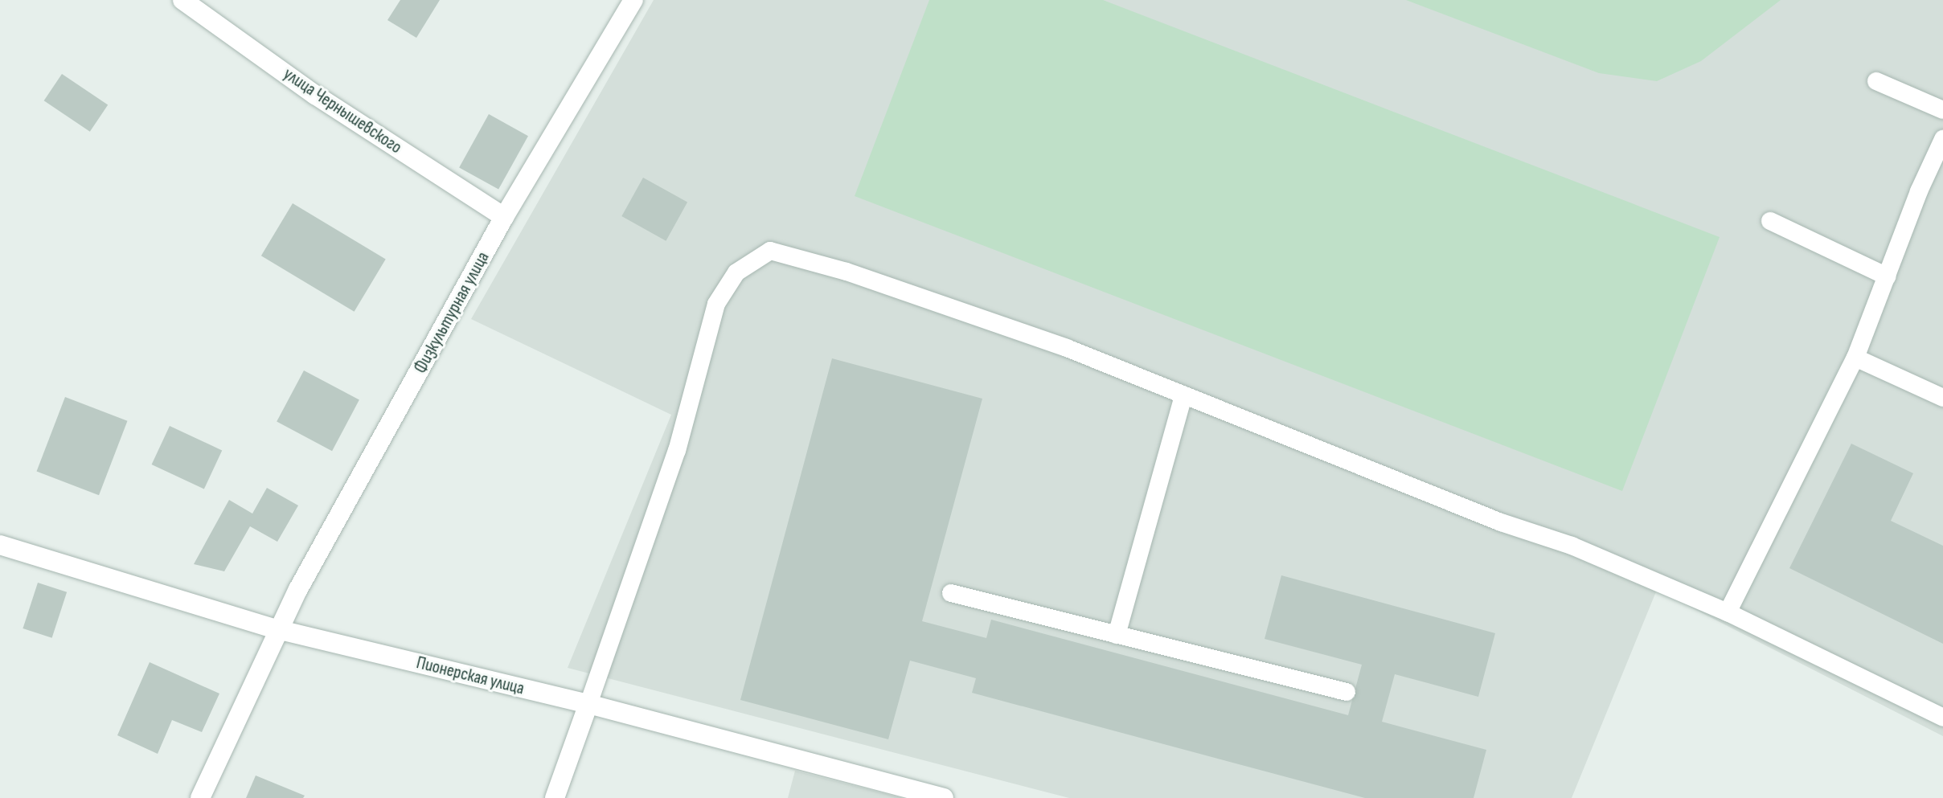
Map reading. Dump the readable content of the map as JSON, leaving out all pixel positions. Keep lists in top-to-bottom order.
{
  "streets": {
    "street": ["улица Чернышевского", "Физкультурная улица", "Пионерская улица"]
  },
  "crossings": [
    ["улица Чернышевского", "Физкультурная улица"],
    ["Физкультурная улица", "Пионерская улица"]
  ]
}
